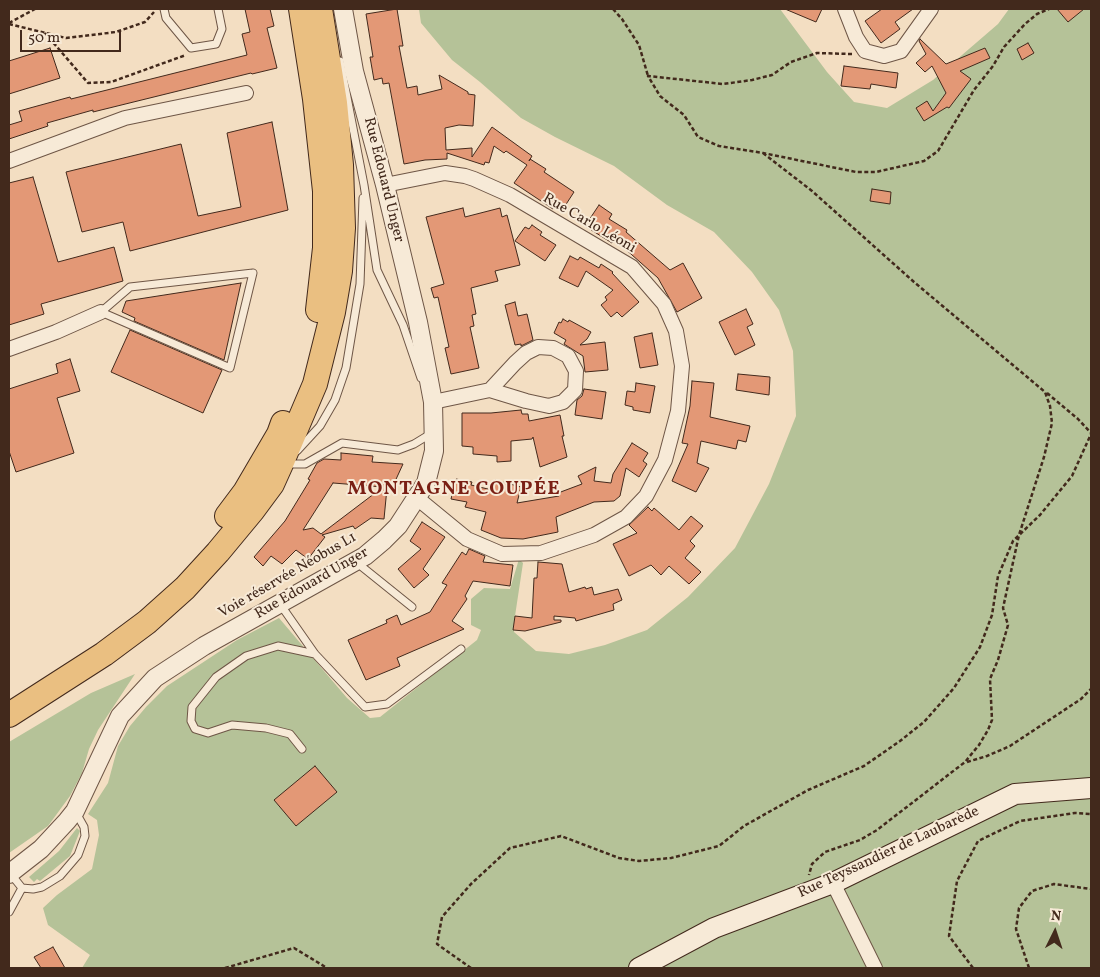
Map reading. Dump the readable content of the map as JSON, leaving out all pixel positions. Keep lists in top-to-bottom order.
{
  "streets": {
    "main road": ["Rue Teyssandier de Laubarède"],
    "street": ["Rue Edouard Unger", "Rue Carlo Léoni"],
    "lane": ["Voie réservée Néobus L1"]
  },
  "crossings": [
    ["Rue Edouard Unger", "Rue Carlo Léoni"],
    ["Rue Edouard Unger", "Voie réservée Néobus L1"]
  ],
  "districts": ["MONTAGNE COUPÉE"],
  "scale_bar": "50 m",
  "north": "top"
}
